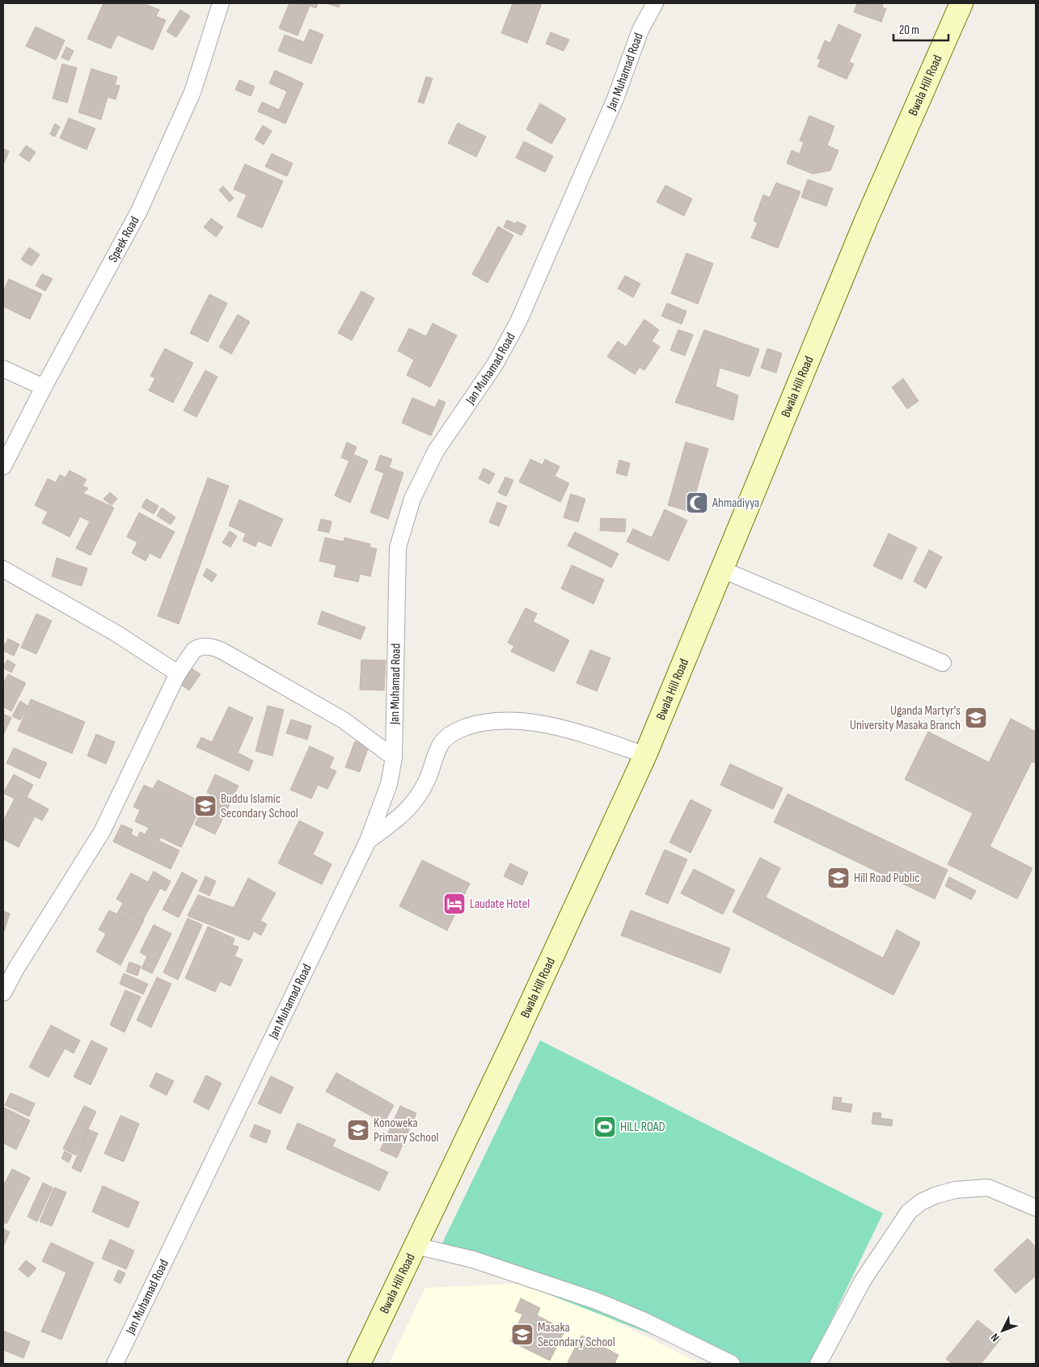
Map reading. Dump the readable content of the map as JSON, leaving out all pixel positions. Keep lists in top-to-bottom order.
{
  "streets": {
    "street": ["Jan Muhamad Road", "Bwala Hill Road", "Speek Road"]
  },
  "places": {
    "mosque": ["Ahmadiyya"],
    "school or university": [
      "Uganda Martyr's University Masaka Branch",
      "Buddu Islamic Secondary School",
      "Hill Road Public",
      "Konoweka Primary School",
      "Masaka Secondary School"
    ],
    "hotel": ["Laudate Hotel"],
    "sports": ["HILL ROAD"]
  },
  "scale_bar": "20 m",
  "north": "bottom left"
}
